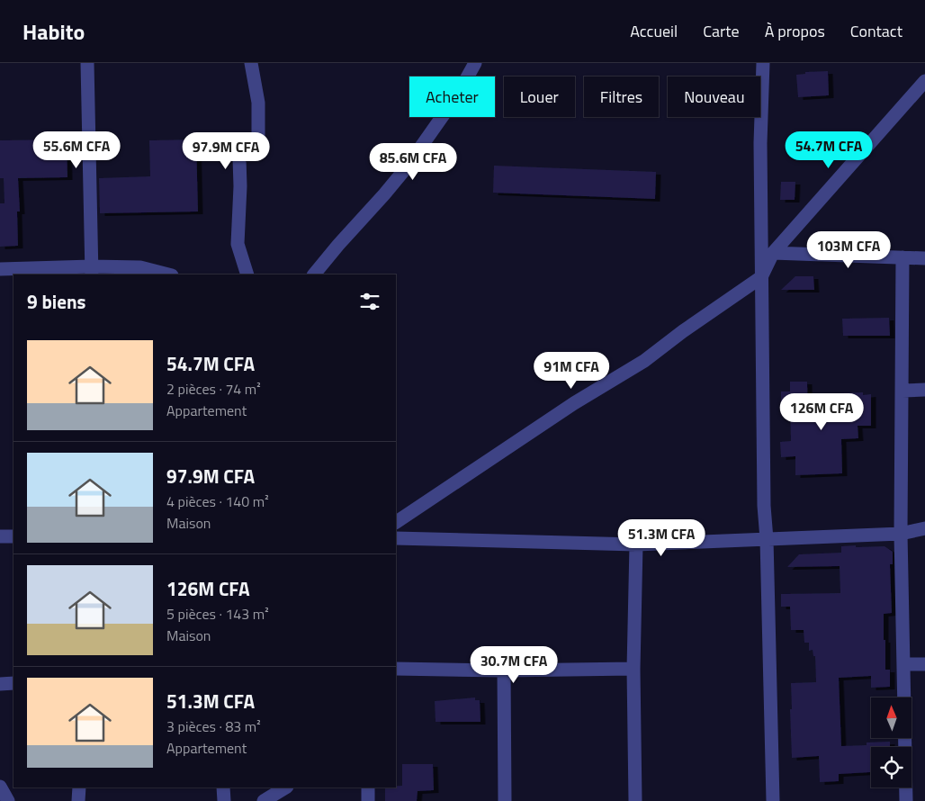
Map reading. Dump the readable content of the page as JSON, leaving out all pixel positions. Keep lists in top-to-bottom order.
{
  "north": "top",
  "page": {
    "header": "Habito",
    "nav": [
      "Accueil",
      "Carte",
      "À propos",
      "Contact"
    ],
    "chip": [
      "Acheter",
      "Louer",
      "Filtres",
      "Nouveau"
    ],
    "price": [
      "55.6M CFA",
      "54.7M CFA",
      "97.9M CFA",
      "85.6M CFA",
      "103M CFA",
      "91M CFA",
      "126M CFA",
      "51.3M CFA",
      "30.7M CFA"
    ],
    "heading": "9 biens",
    "list": [
      {
        "name": "54.7M CFA",
        "note": "2 pièces · 74 m² · Appartement"
      },
      {
        "name": "97.9M CFA",
        "note": "4 pièces · 140 m² · Maison"
      },
      {
        "name": "126M CFA",
        "note": "5 pièces · 143 m² · Maison"
      },
      {
        "name": "51.3M CFA",
        "note": "3 pièces · 83 m² · Appartement"
      }
    ]
  }
}
